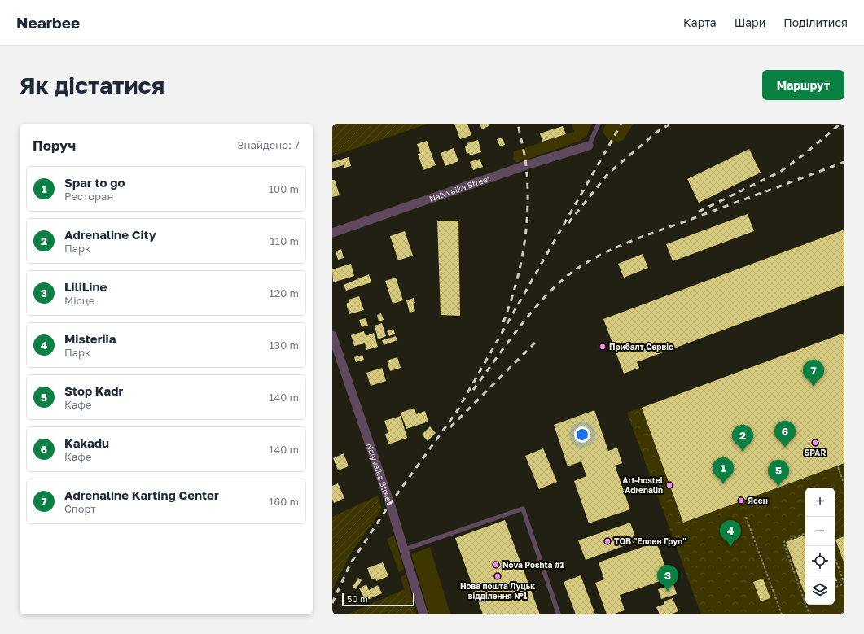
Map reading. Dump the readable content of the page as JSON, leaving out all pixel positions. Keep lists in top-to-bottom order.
{
  "streets": {
    "street": ["Nalyvaika Street"]
  },
  "places": [
    "Прибалт Сервіс",
    "SPAR",
    "Art-hostel Adrenalin",
    "Ясен",
    "ТОВ \"Еллен Груп\"",
    "Nova Poshta #1",
    "Нова пошта Луцьк відділення №1"
  ],
  "scale_bar": "50 m",
  "page": {
    "header": "Nearbee",
    "nav": ["Карта", "Шари", "Поділитися"],
    "buttons": "Маршрут",
    "title": "Як дістатися",
    "heading": ["Поруч", "Знайдено: 7"],
    "list": [
      {
        "mark": "1",
        "name": "Spar to go",
        "note": "Ресторан",
        "value": "100 m"
      },
      {
        "mark": "2",
        "name": "Adrenaline City",
        "note": "Парк",
        "value": "110 m"
      },
      {
        "mark": "3",
        "name": "LiliLine",
        "note": "Місце",
        "value": "120 m"
      },
      {
        "mark": "4",
        "name": "Misteriia",
        "note": "Парк",
        "value": "130 m"
      },
      {
        "mark": "5",
        "name": "Stop Kadr",
        "note": "Кафе",
        "value": "140 m"
      },
      {
        "mark": "6",
        "name": "Kakadu",
        "note": "Кафе",
        "value": "140 m"
      },
      {
        "mark": "7",
        "name": "Adrenaline Karting Center",
        "note": "Спорт",
        "value": "160 m"
      }
    ],
    "pins": [
      "7",
      "6",
      "2",
      "1",
      "5",
      "4",
      "3"
    ],
    "map_buttons": ["+", "−"],
    "scale": "50 m"
  }
}
